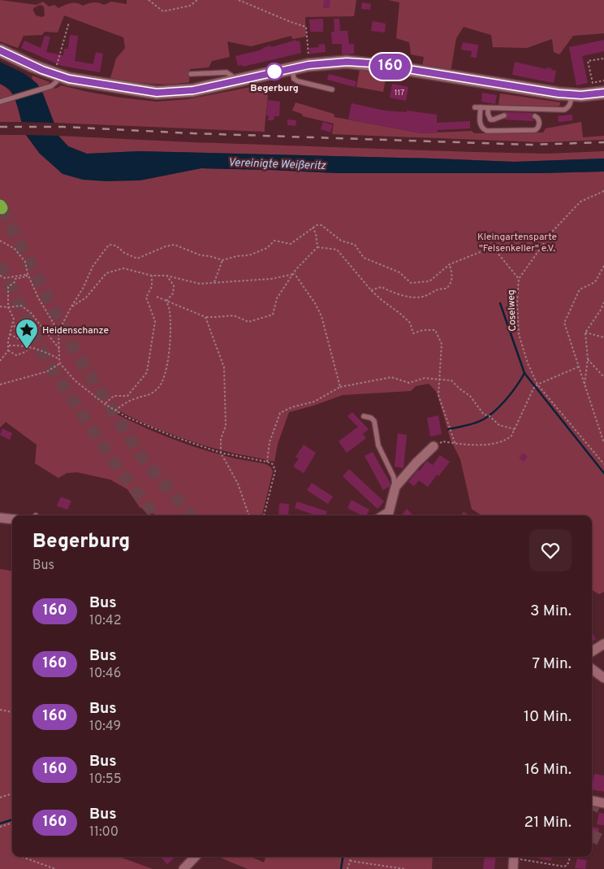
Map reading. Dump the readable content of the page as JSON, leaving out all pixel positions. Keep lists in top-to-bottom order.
{
  "streets": {
    "path": ["Coselweg"]
  },
  "water": ["Vereinigte Weißeritz"],
  "parks": ["Kleingartensparte \"Felsenkeller\" e.V."],
  "places": {
    "other": ["Begerburg"],
    "place": ["Heidenschanze"]
  },
  "lines": ["bus line 160"],
  "house_numbers": ["117"],
  "page": {
    "on_map": "160",
    "heading": ["Begerburg", "Bus"],
    "list": [
      {
        "mark": "160",
        "name": "Bus",
        "note": "10:42",
        "value": "3 Min."
      },
      {
        "mark": "160",
        "name": "Bus",
        "note": "10:46",
        "value": "7 Min."
      },
      {
        "mark": "160",
        "name": "Bus",
        "note": "10:49",
        "value": "10 Min."
      },
      {
        "mark": "160",
        "name": "Bus",
        "note": "10:55",
        "value": "16 Min."
      },
      {
        "mark": "160",
        "name": "Bus",
        "note": "11:00",
        "value": "21 Min."
      }
    ]
  }
}
